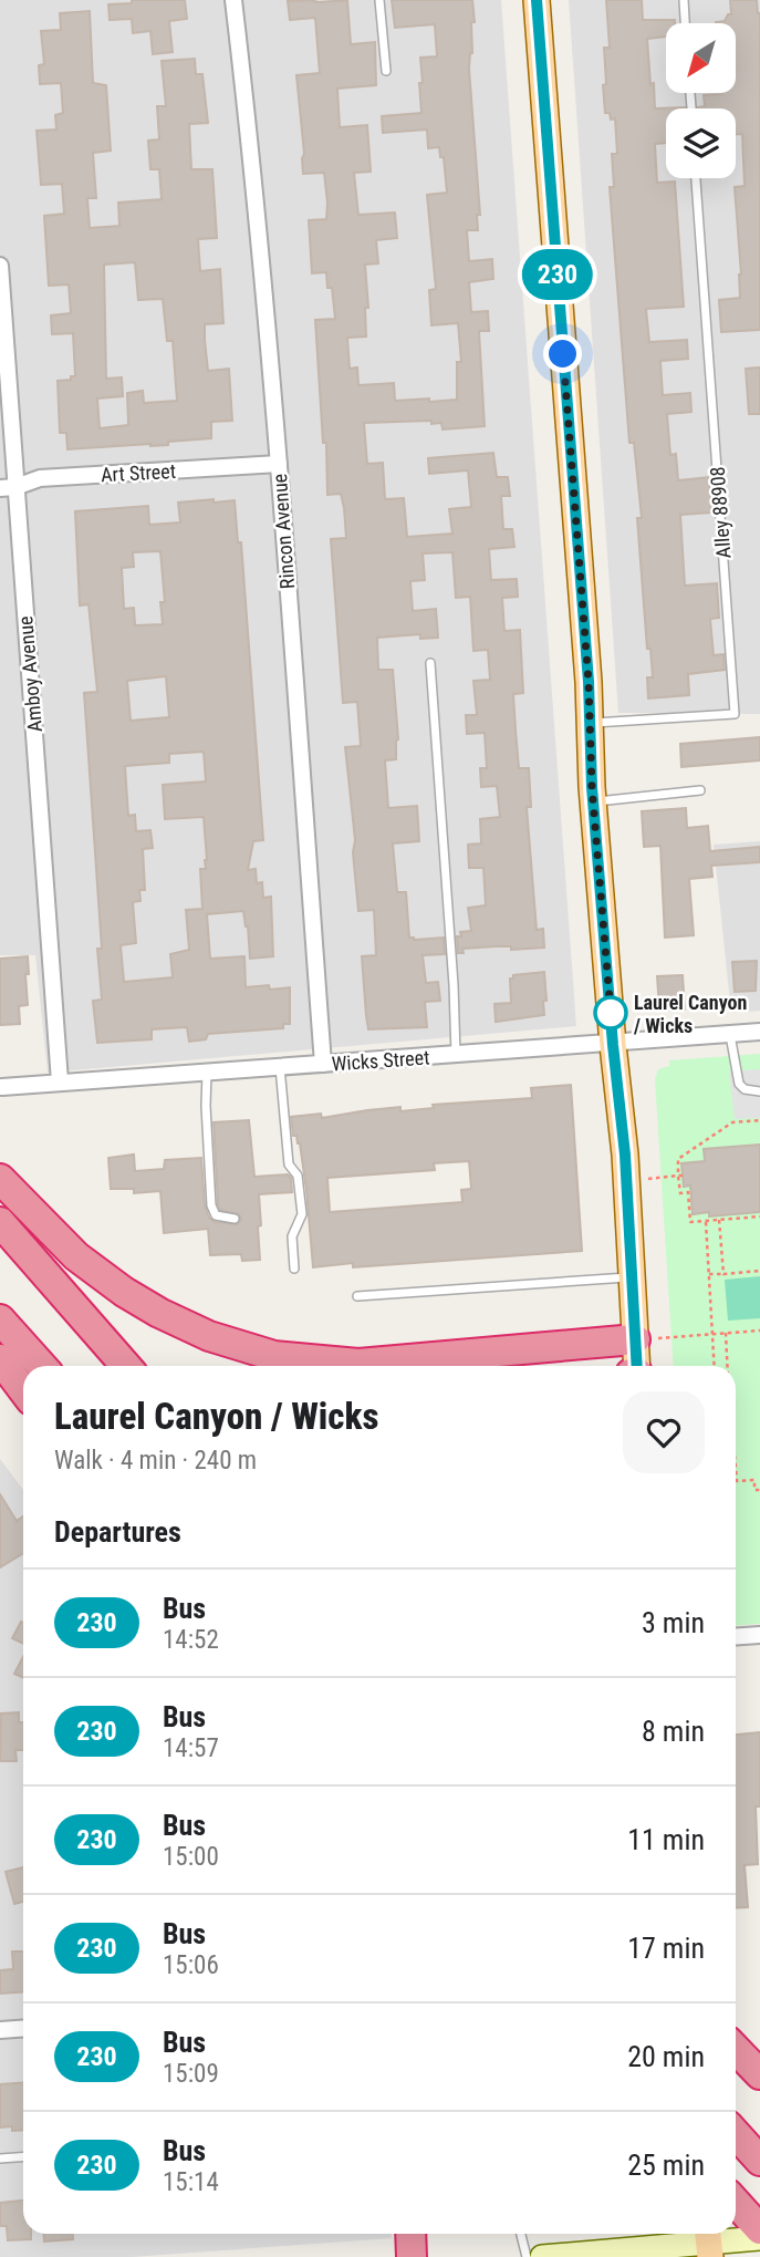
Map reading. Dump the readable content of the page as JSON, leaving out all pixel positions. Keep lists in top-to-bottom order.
{
  "streets": {
    "street": [
      "Art Street",
      "Rincon Avenue",
      "Amboy Avenue",
      "Wicks Street"
    ],
    "lane": ["Alley 88908"]
  },
  "crossings": [
    ["Art Street", "Rincon Avenue"],
    ["Art Street", "Amboy Avenue"],
    ["Rincon Avenue", "Wicks Street"],
    ["Amboy Avenue", "Wicks Street"]
  ],
  "places": ["Laurel Canyon / Wicks"],
  "lines": ["bus line 230"],
  "north": "bottom left",
  "page": {
    "on_map": "230",
    "heading": [
      ["Laurel Canyon / Wicks", "Walk · 4 min · 240 m"],
      "Departures"
    ],
    "list": [
      {
        "mark": "230",
        "name": "Bus",
        "note": "14:52",
        "value": "3 min"
      },
      {
        "mark": "230",
        "name": "Bus",
        "note": "14:57",
        "value": "8 min"
      },
      {
        "mark": "230",
        "name": "Bus",
        "note": "15:00",
        "value": "11 min"
      },
      {
        "mark": "230",
        "name": "Bus",
        "note": "15:06",
        "value": "17 min"
      },
      {
        "mark": "230",
        "name": "Bus",
        "note": "15:09",
        "value": "20 min"
      },
      {
        "mark": "230",
        "name": "Bus",
        "note": "15:14",
        "value": "25 min"
      }
    ]
  }
}
